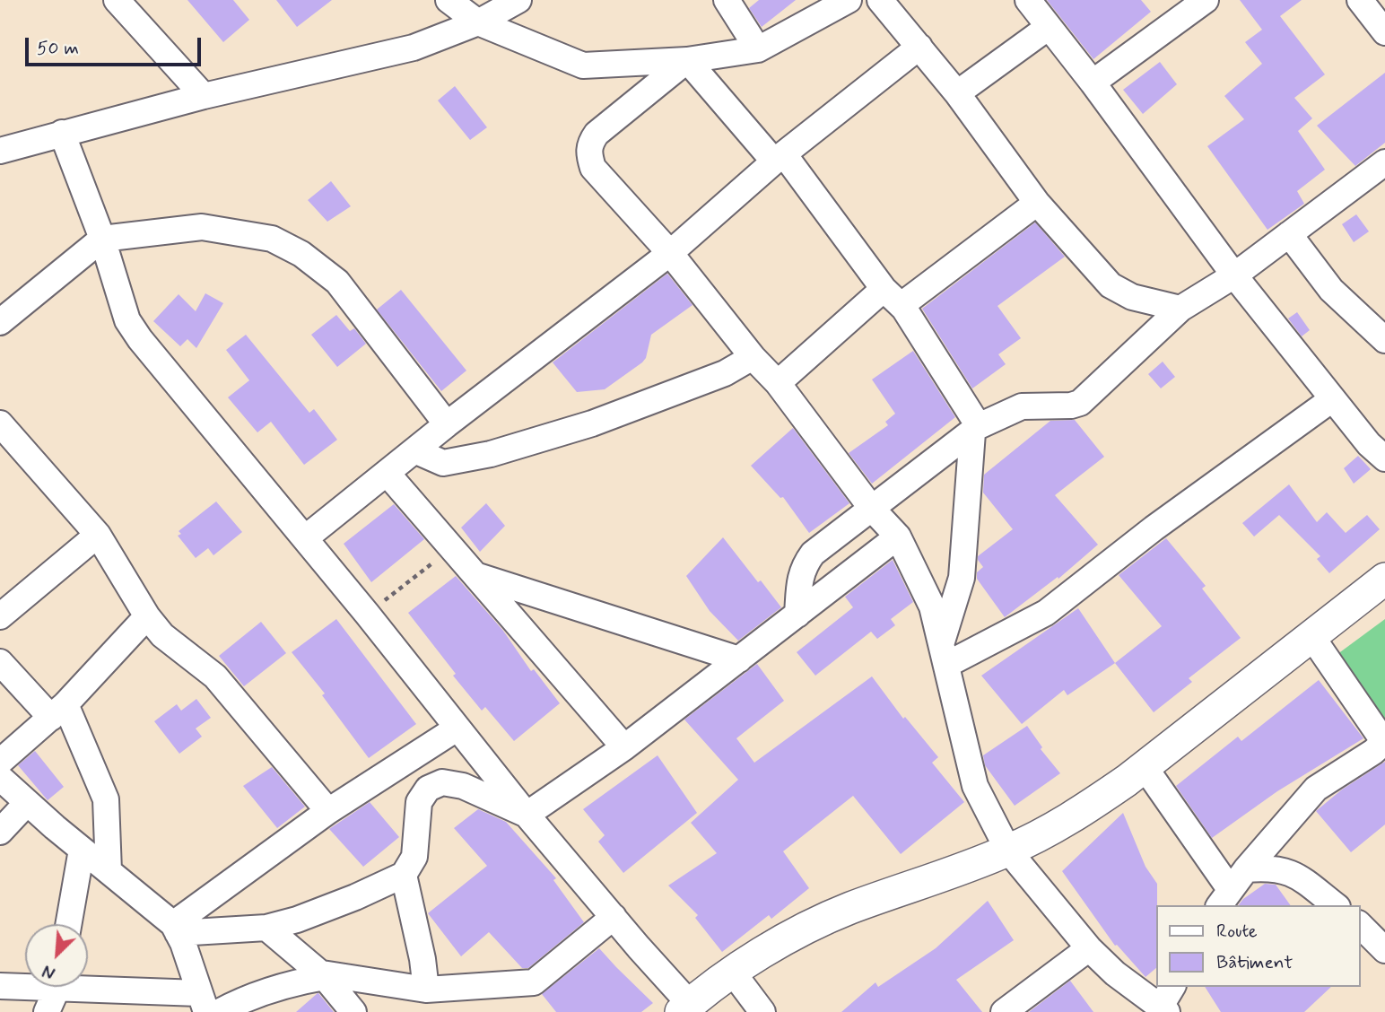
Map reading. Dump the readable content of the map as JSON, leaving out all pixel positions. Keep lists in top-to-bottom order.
{
  "legend": ["Route", "Bâtiment"],
  "scale_bar": "50 m",
  "north": "bottom left"
}
